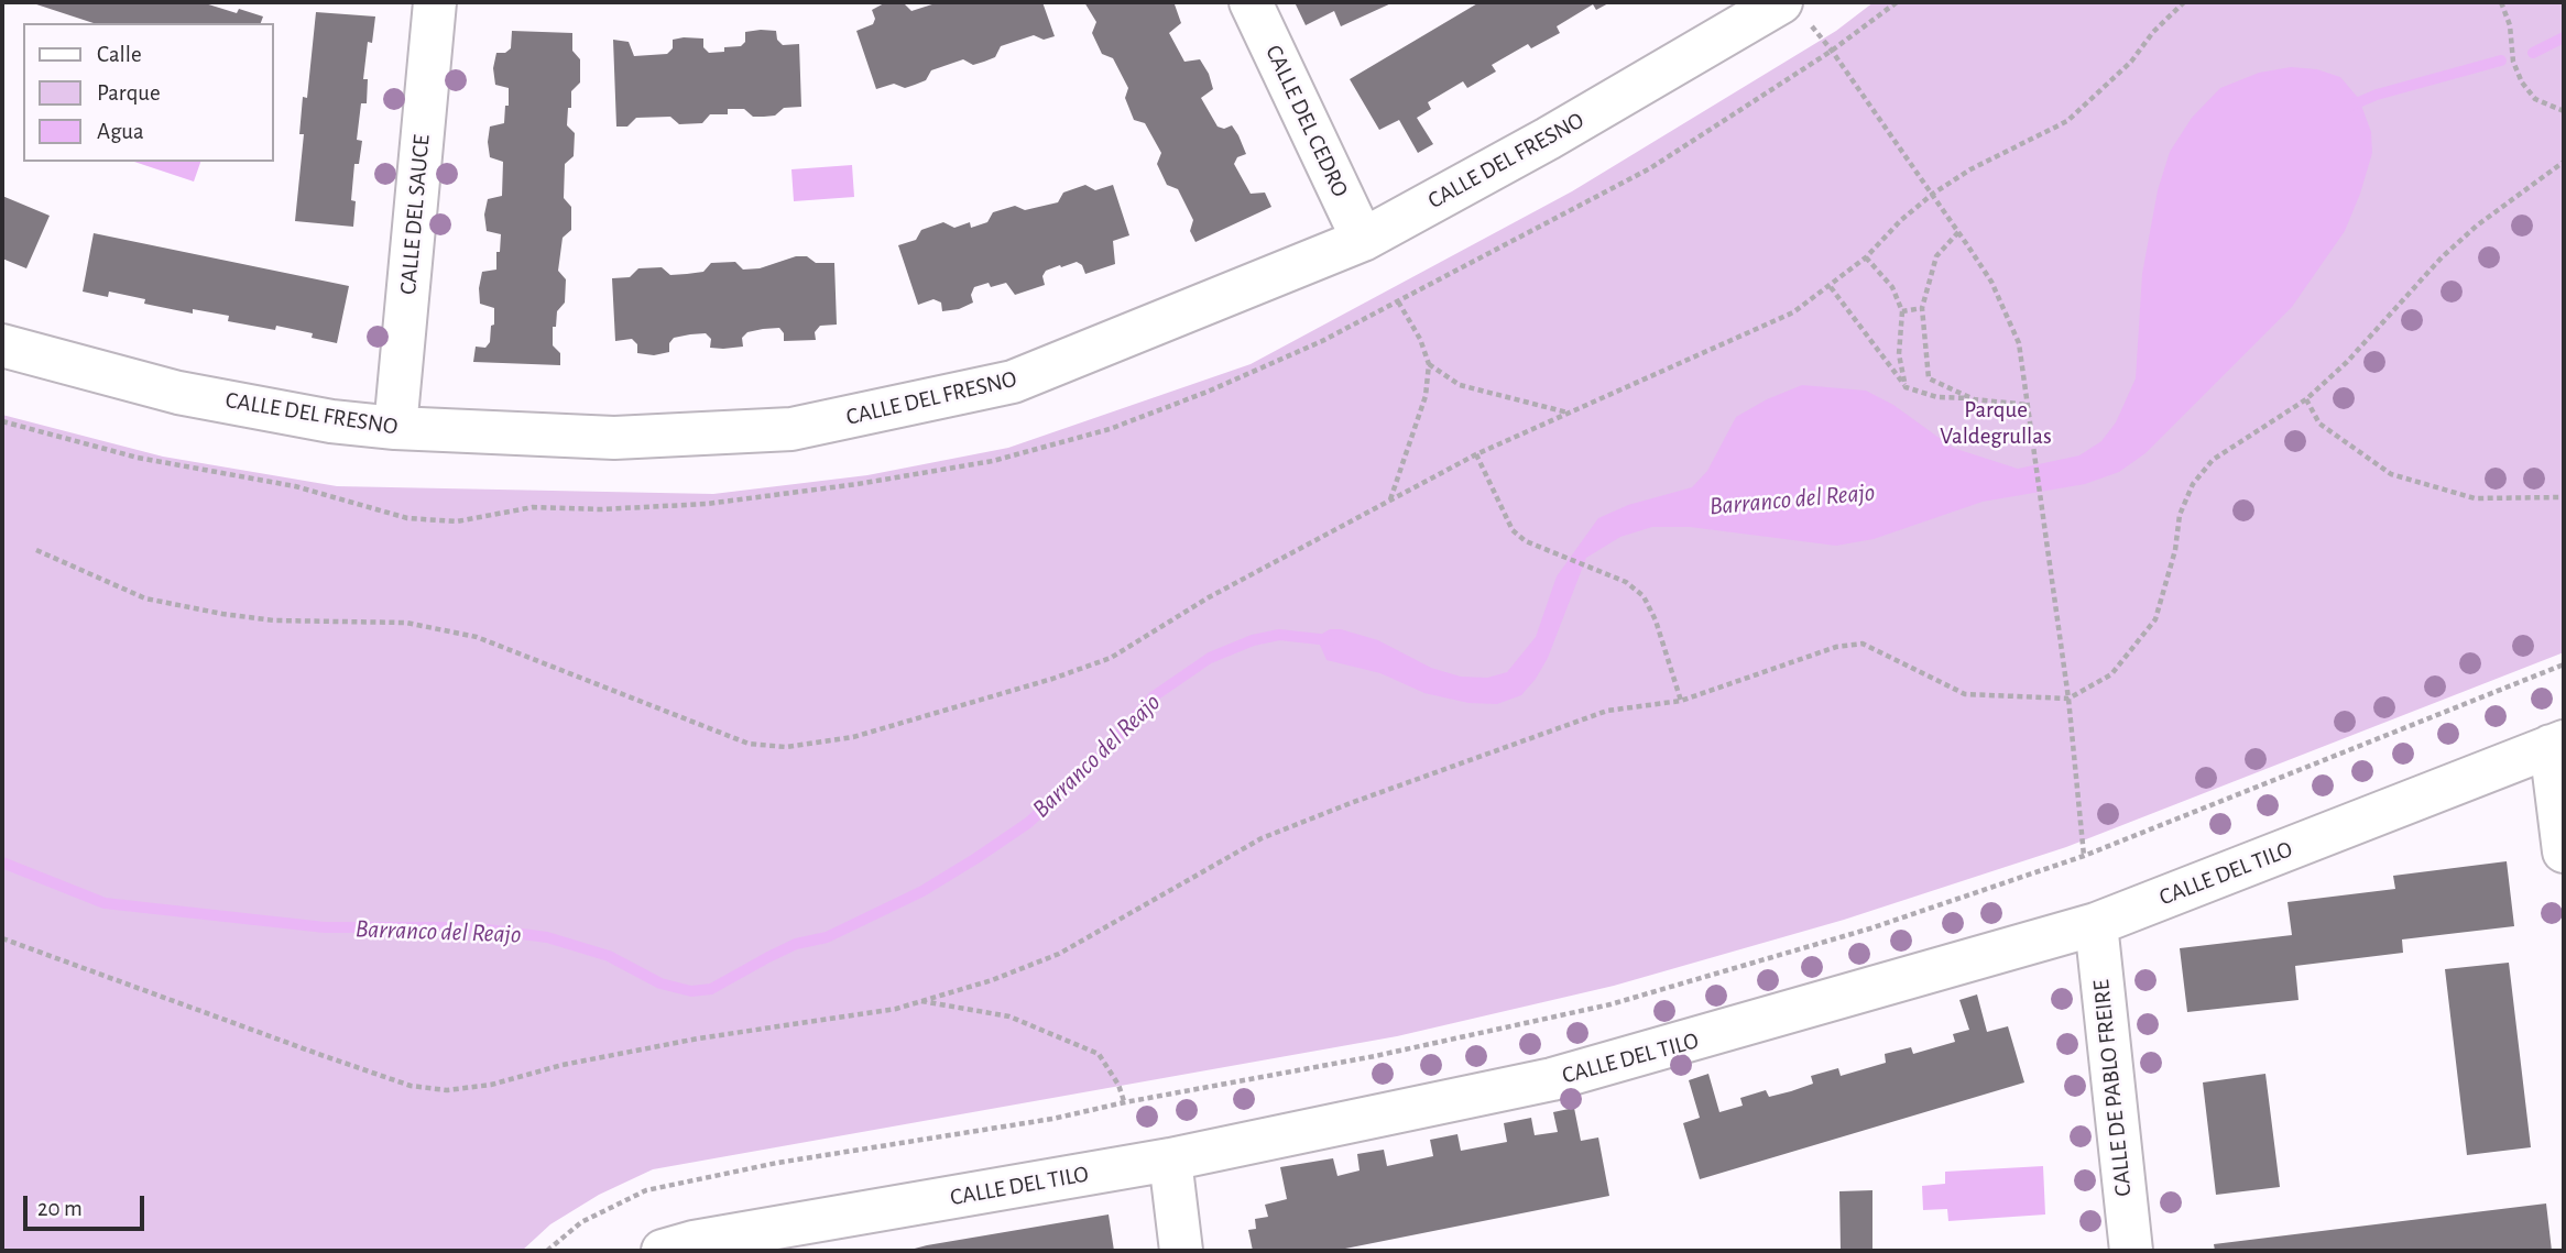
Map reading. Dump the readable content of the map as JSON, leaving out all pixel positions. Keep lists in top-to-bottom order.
{
  "streets": {
    "street": [
      "CALLE DEL CEDRO",
      "CALLE DEL FRESNO",
      "CALLE DEL SAUCE",
      "CALLE DEL TILO",
      "CALLE DE PABLO FREIRE"
    ]
  },
  "crossings": [
    ["CALLE DEL CEDRO", "CALLE DEL FRESNO"],
    ["CALLE DEL FRESNO", "CALLE DEL SAUCE"],
    ["CALLE DEL TILO", "CALLE DE PABLO FREIRE"]
  ],
  "water": ["Barranco del Reajo"],
  "parks": ["Parque Valdegrullas"],
  "legend": ["Calle", "Parque", "Agua"],
  "scale_bar": "20 m"
}
